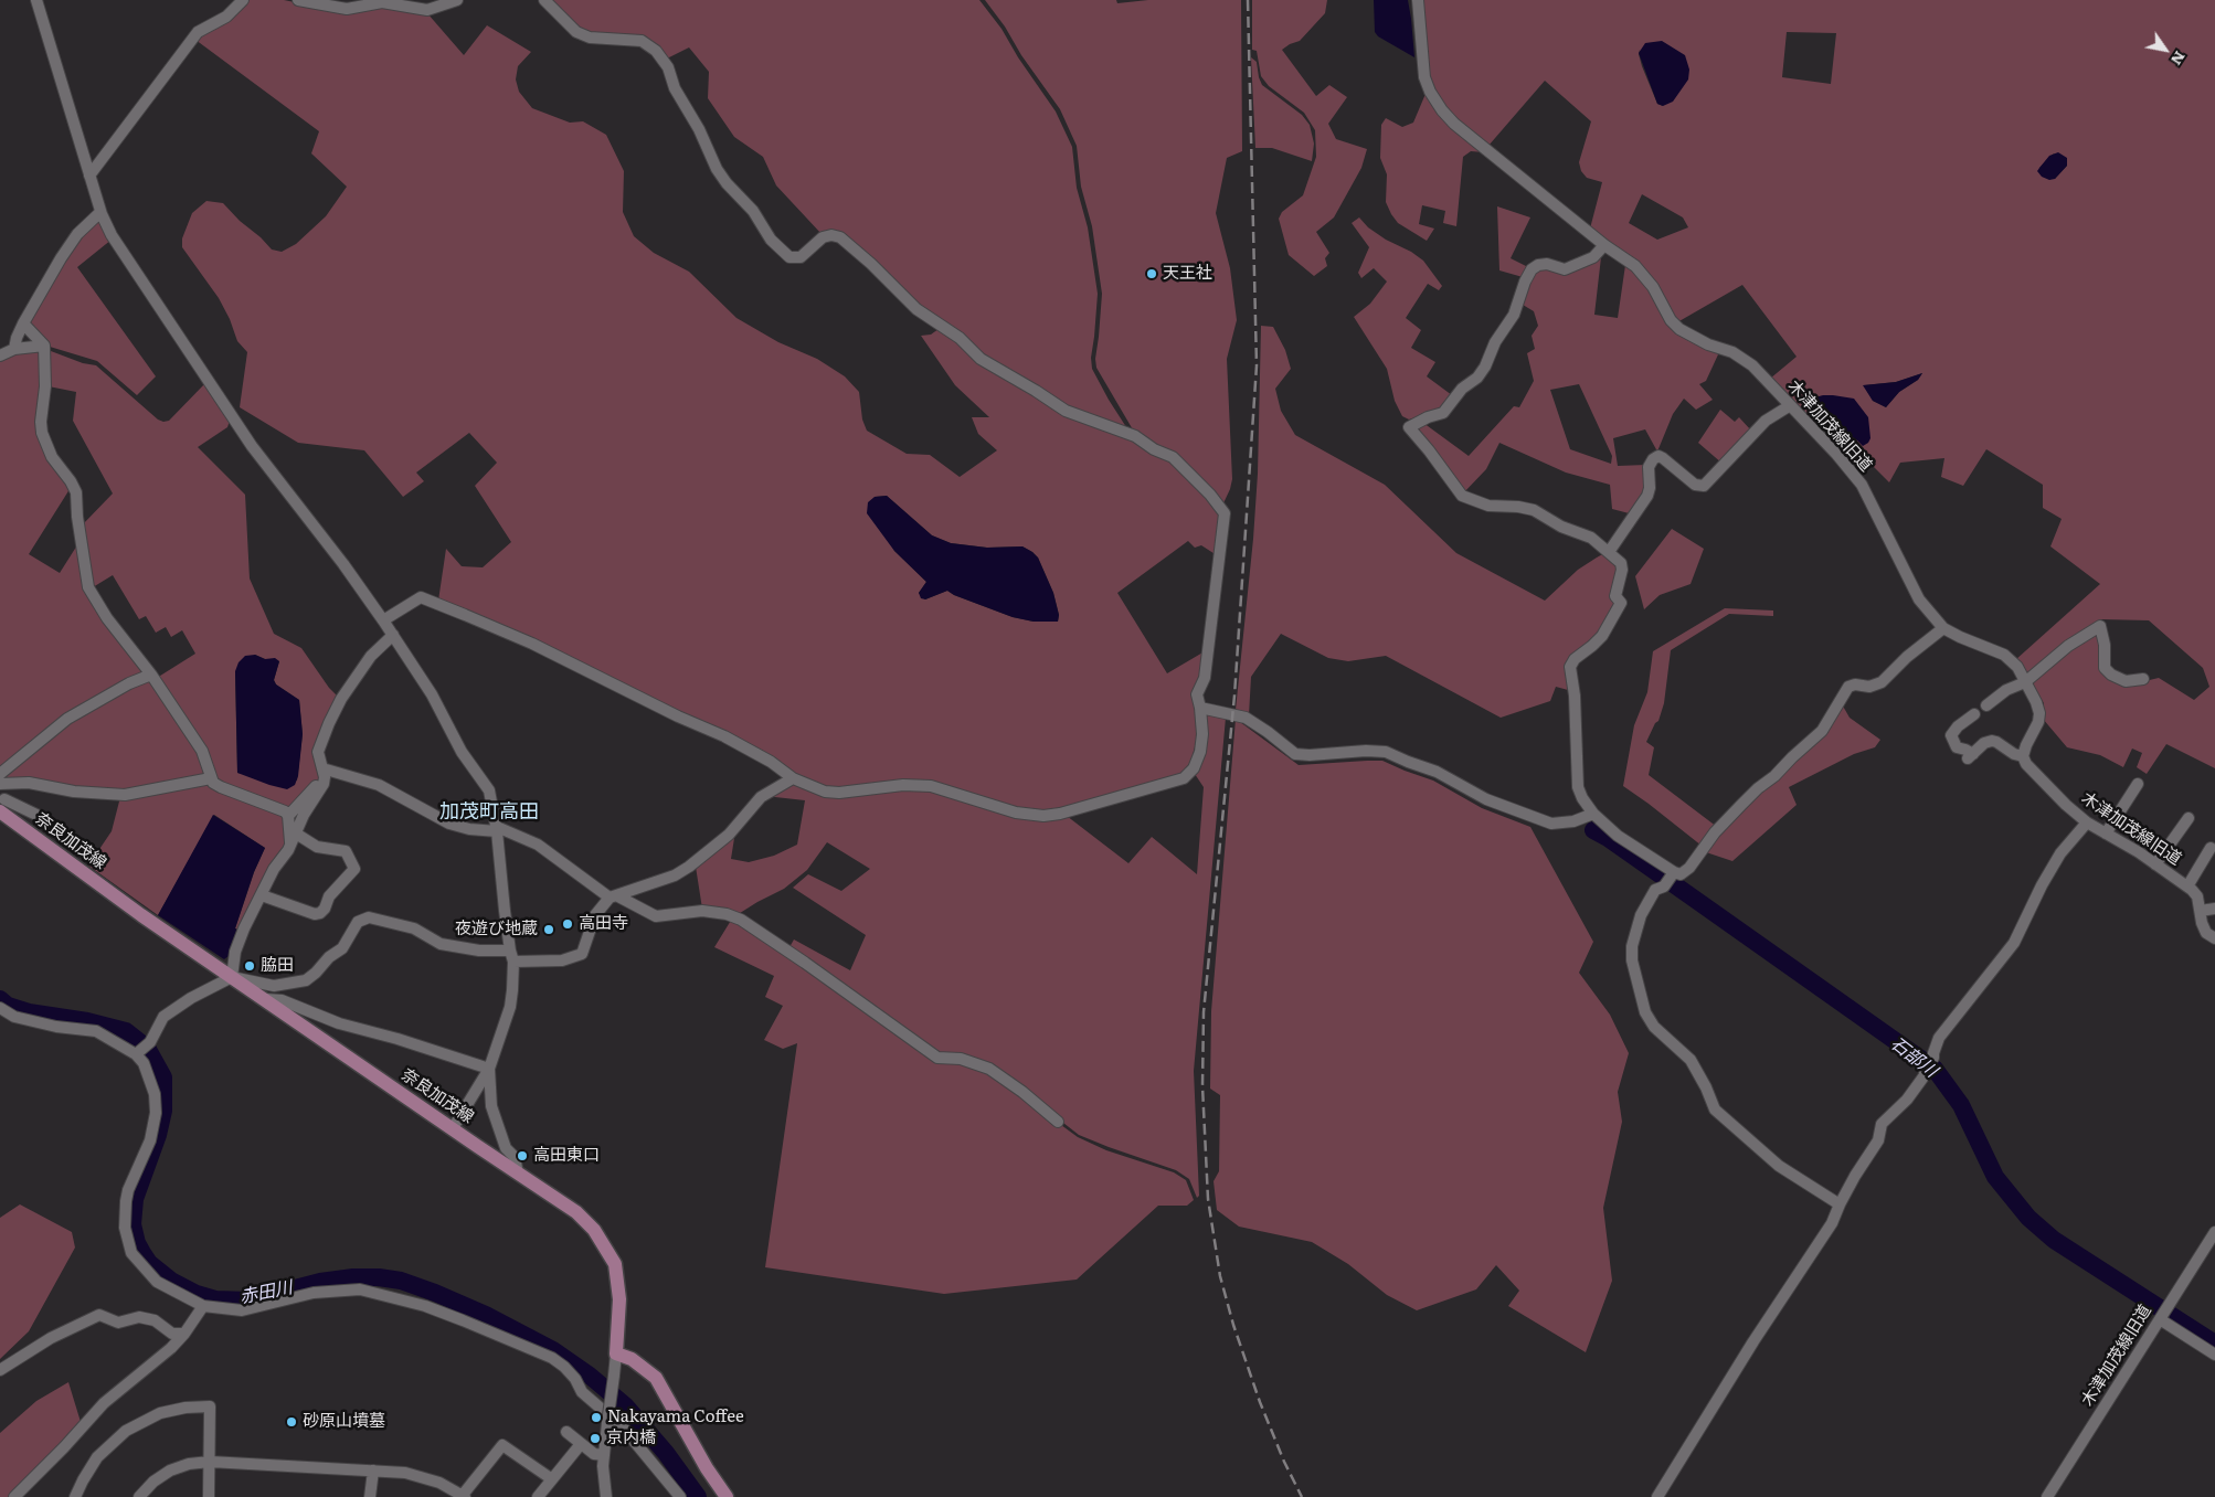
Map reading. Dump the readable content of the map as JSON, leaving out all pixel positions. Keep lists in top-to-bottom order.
{
  "streets": {
    "main road": ["奈良加茂線"],
    "street": ["木津加茂線旧道"]
  },
  "districts": ["加茂町高田"],
  "water": ["石部川", "赤田川"],
  "places": [
    "天王社",
    "高田寺",
    "夜遊び地蔵",
    "脇田",
    "高田東口",
    "Nakayama Coffee",
    "砂原山墳墓",
    "京内橋"
  ],
  "north": "bottom right"
}
